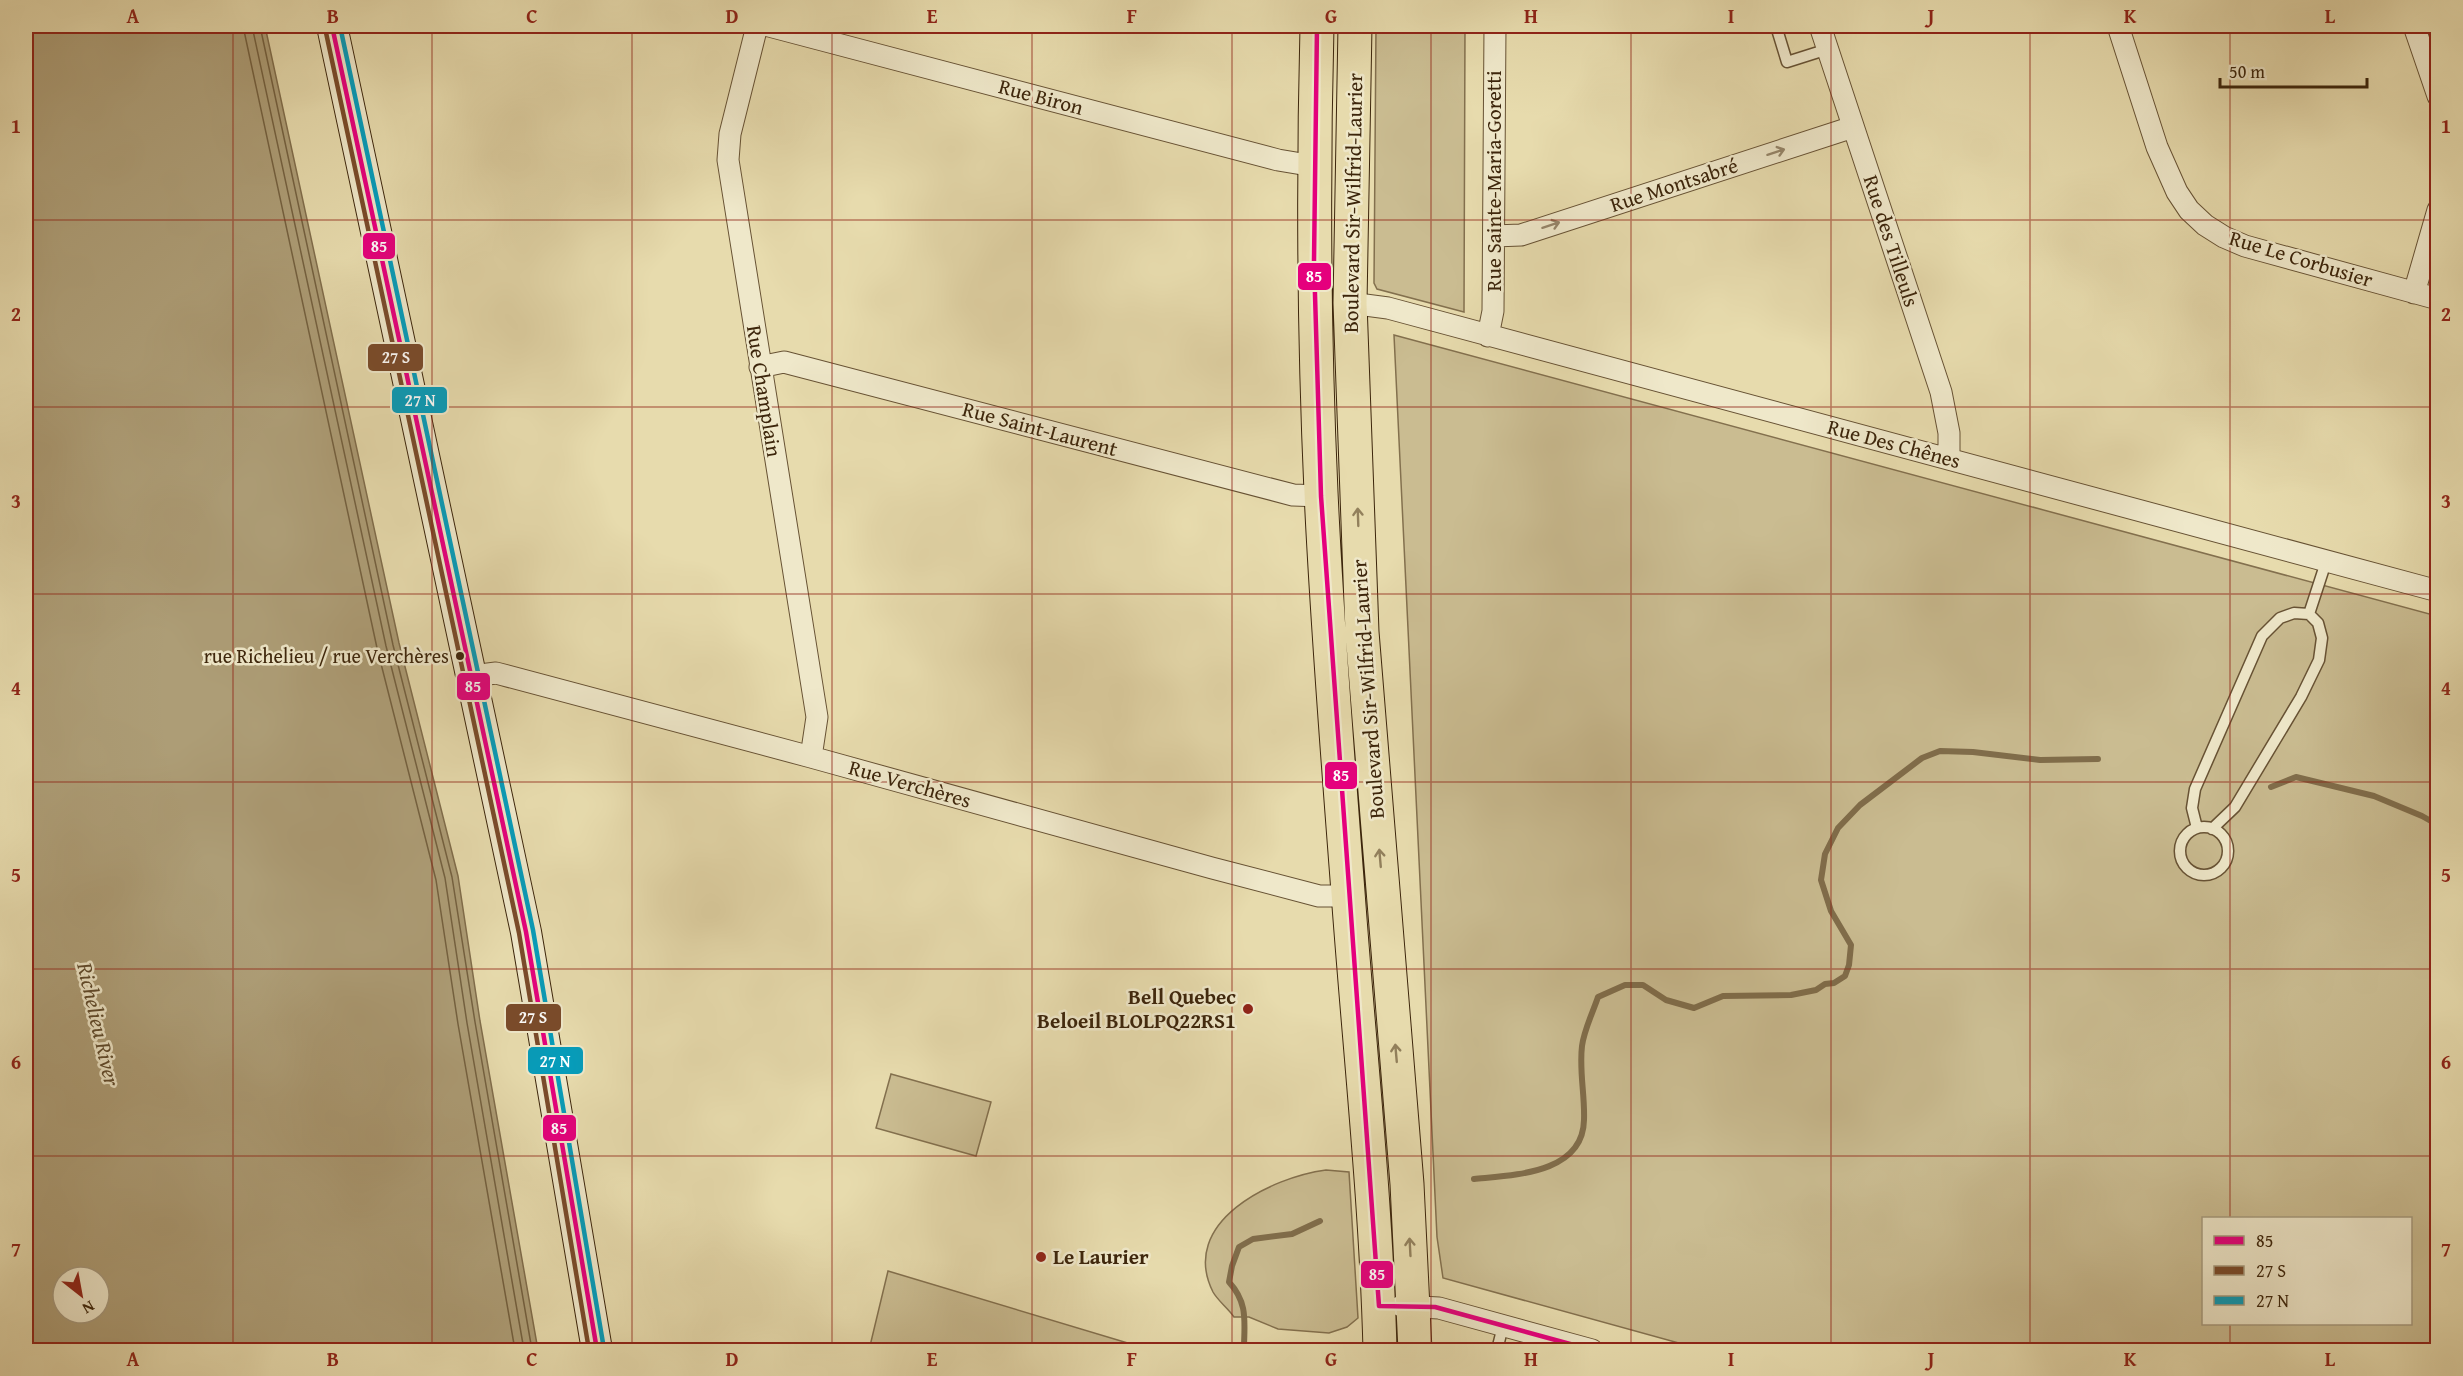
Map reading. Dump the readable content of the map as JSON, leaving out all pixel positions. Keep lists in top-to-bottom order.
{
  "streets": {
    "main road": ["Boulevard Sir-Wilfrid-Laurier"],
    "street": [
      "Rue Biron",
      "Rue Sainte-Maria-Goretti",
      "Rue Montsabré",
      "Rue des Tilleuls",
      "Rue Le Corbusier",
      "Rue Champlain",
      "Rue Saint-Laurent",
      "Rue Des Chênes",
      "Rue Verchères"
    ]
  },
  "crossings": [
    ["Rue Biron", "Boulevard Sir-Wilfrid-Laurier"],
    ["Rue Sainte-Maria-Goretti", "Rue Montsabré"],
    ["Rue Sainte-Maria-Goretti", "Rue Des Chênes"],
    ["Rue Montsabré", "Rue des Tilleuls"],
    ["Boulevard Sir-Wilfrid-Laurier", "Rue Saint-Laurent"],
    ["Boulevard Sir-Wilfrid-Laurier", "Rue Des Chênes"],
    ["Boulevard Sir-Wilfrid-Laurier", "Rue Verchères"],
    ["Rue des Tilleuls", "Rue Des Chênes"],
    ["Rue Champlain", "Rue Saint-Laurent"],
    ["Rue Champlain", "Rue Verchères"]
  ],
  "one_way": ["Rue Montsabré"],
  "water": ["Richelieu River"],
  "places": ["rue Richelieu / rue Verchères", "Bell Quebec Beloeil BLOLPQ22RS1", "Le Laurier"],
  "lines": ["transit line 85"],
  "legend": ["85", "27 S", "27 N"],
  "scale_bar": "50 m",
  "north": "bottom right",
  "grid": {
    "columns": [
      "A",
      "B",
      "C",
      "D",
      "E",
      "F",
      "G",
      "H",
      "I",
      "J",
      "K",
      "L"
    ],
    "rows": [
      "1",
      "2",
      "3",
      "4",
      "5",
      "6",
      "7"
    ]
  }
}
